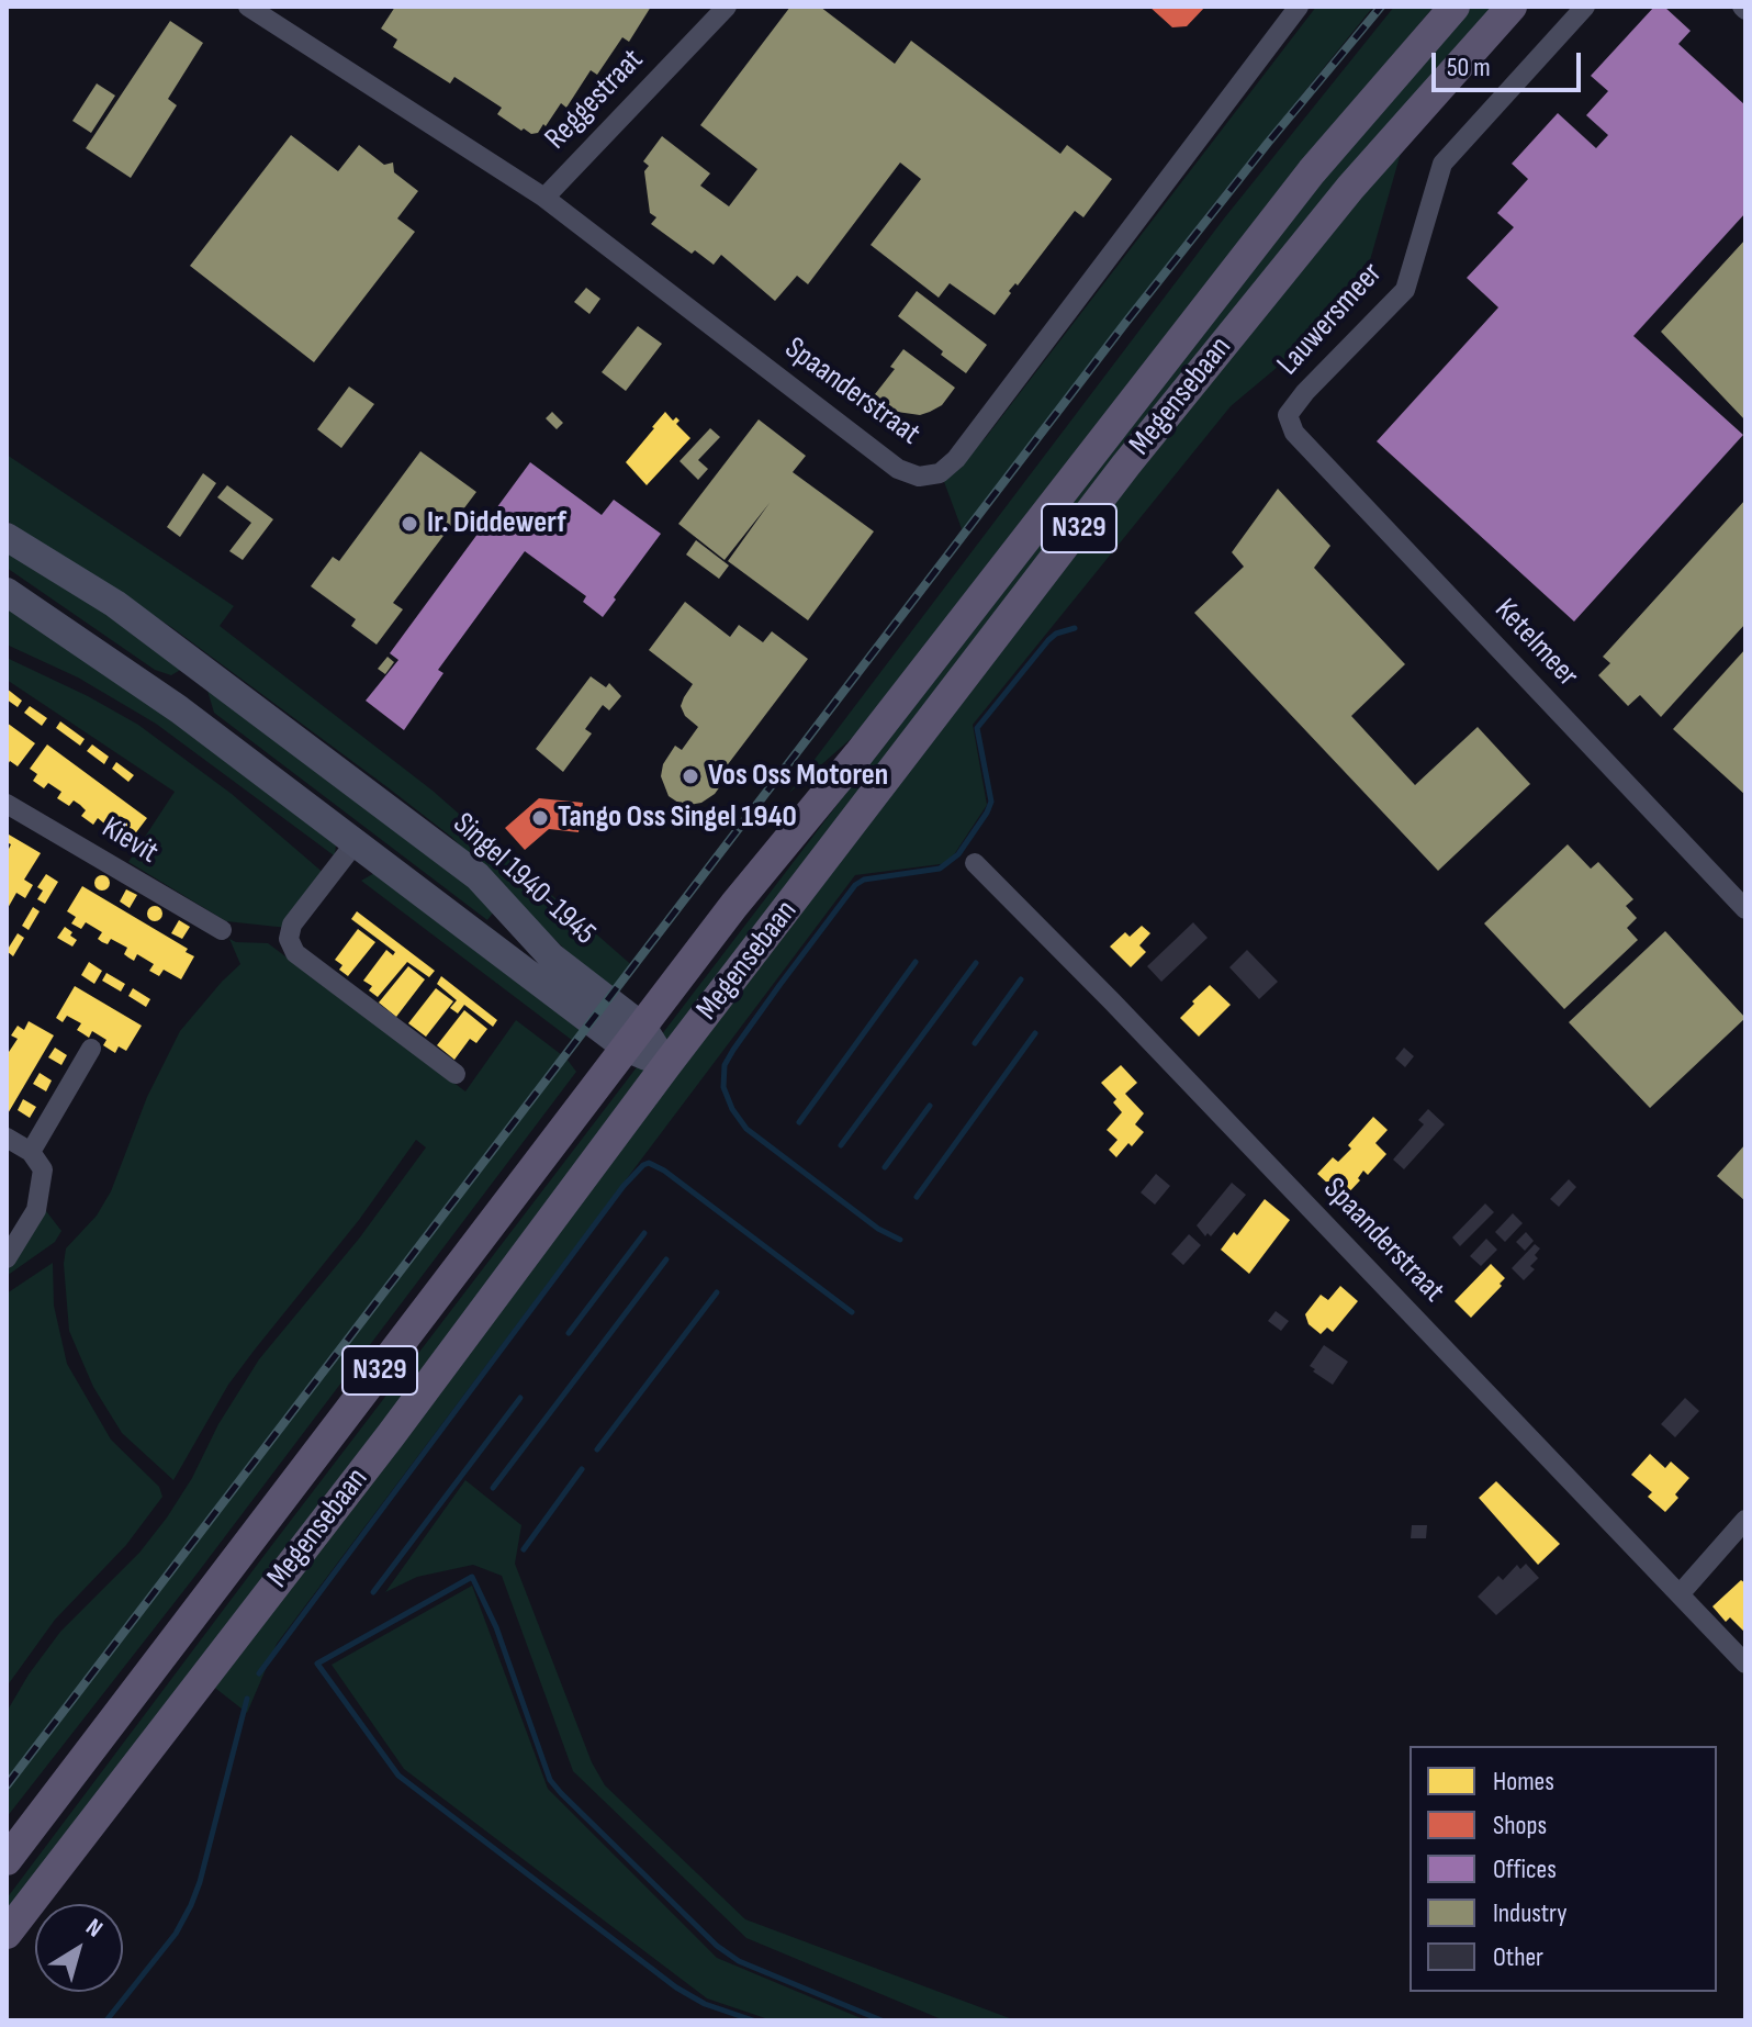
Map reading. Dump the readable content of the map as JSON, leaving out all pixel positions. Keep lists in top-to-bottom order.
{
  "streets": {
    "main road": ["Megensebaan", "N329", "Singel 1940-1945"],
    "street": [
      "Reggestraat",
      "Lauwersmeer",
      "Spaanderstraat",
      "Ketelmeer",
      "Kievit"
    ]
  },
  "crossings": [
    ["Reggestraat", "Spaanderstraat"],
    ["Lauwersmeer", "Ketelmeer"],
    ["Megensebaan", "Singel 1940-1945"]
  ],
  "places": ["Ir. Diddewerf", "Vos Oss Motoren", "Tango Oss Singel 1940"],
  "legend": [
    "Homes",
    "Shops",
    "Offices",
    "Industry",
    "Other"
  ],
  "scale_bar": "50 m",
  "north": "top right"
}
